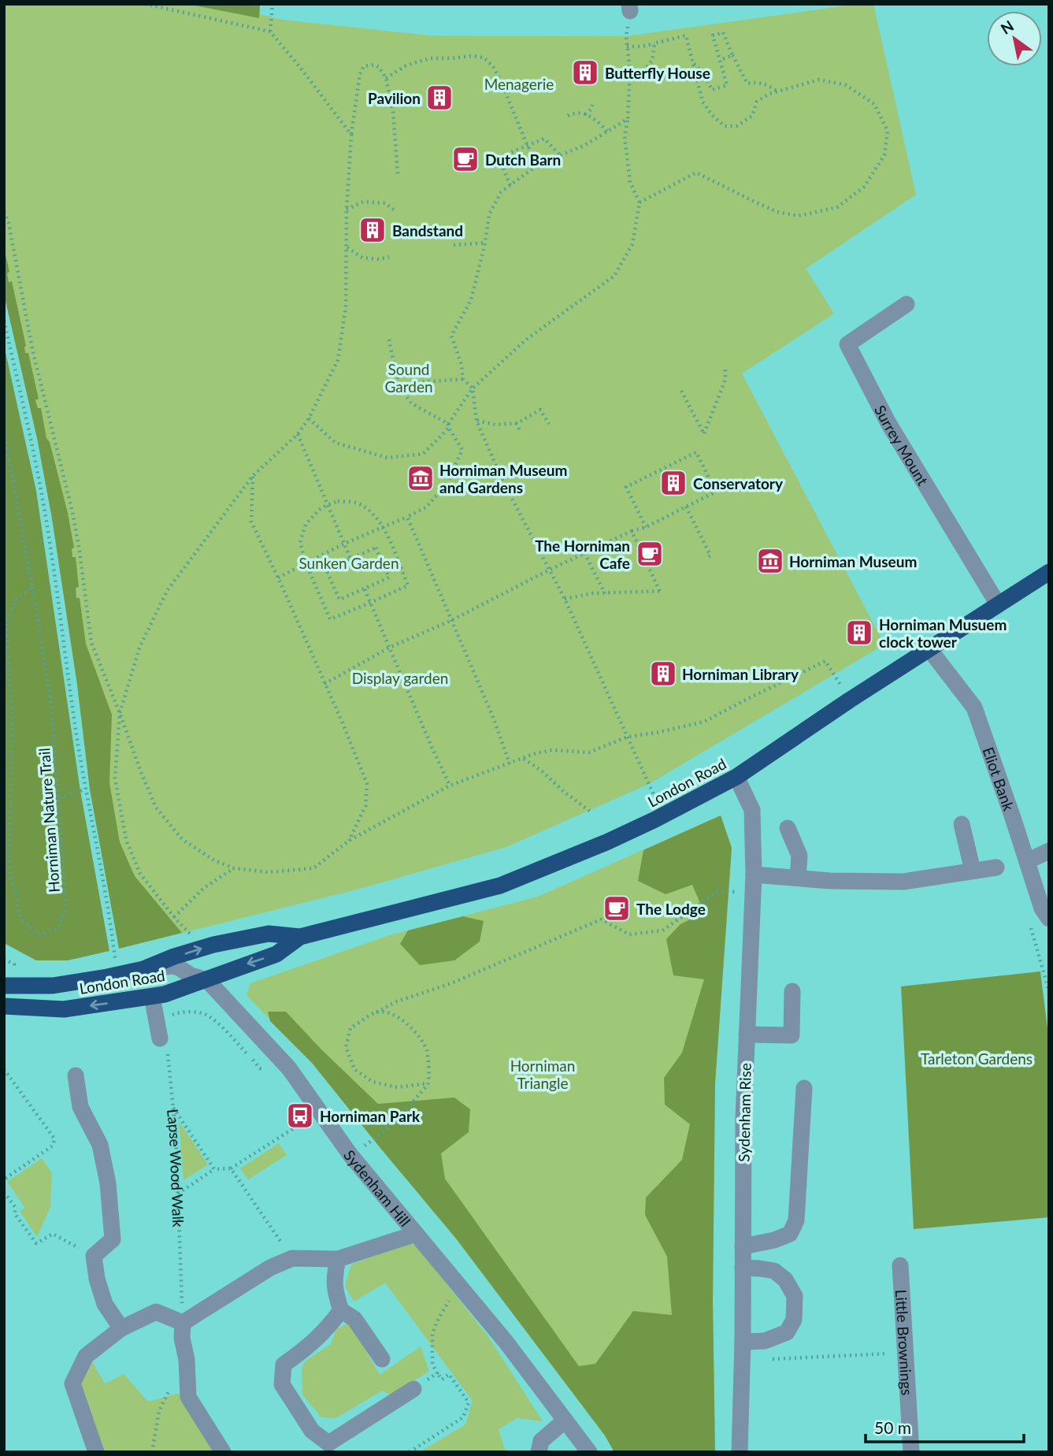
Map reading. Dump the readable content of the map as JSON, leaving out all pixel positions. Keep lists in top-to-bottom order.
{
  "streets": {
    "highway": ["London Road"],
    "street": [
      "Surrey Mount",
      "Eliot Bank",
      "Sydenham Rise",
      "Sydenham Hill",
      "Little Brownings"
    ],
    "path": ["Horniman Nature Trail", "Lapse Wood Walk"]
  },
  "crossings": [
    ["Surrey Mount", "London Road"],
    ["Eliot Bank", "London Road"],
    ["London Road", "Sydenham Rise"],
    ["London Road", "Sydenham Hill"]
  ],
  "parks": [
    "Menagerie",
    "Sound Garden",
    "Sunken Garden",
    "Display garden",
    "Tarleton Gardens",
    "Horniman Triangle"
  ],
  "places": {
    "building": [
      "Butterfly House",
      "Pavilion",
      "Bandstand",
      "Conservatory",
      "Horniman Musuem clock tower",
      "Horniman Library"
    ],
    "cafe": ["Dutch Barn", "The Horniman Cafe", "The Lodge"],
    "museum": ["Horniman Museum and Gardens", "Horniman Museum"],
    "bus stop": ["Horniman Park"]
  },
  "scale_bar": "50 m",
  "north": "top left"
}
